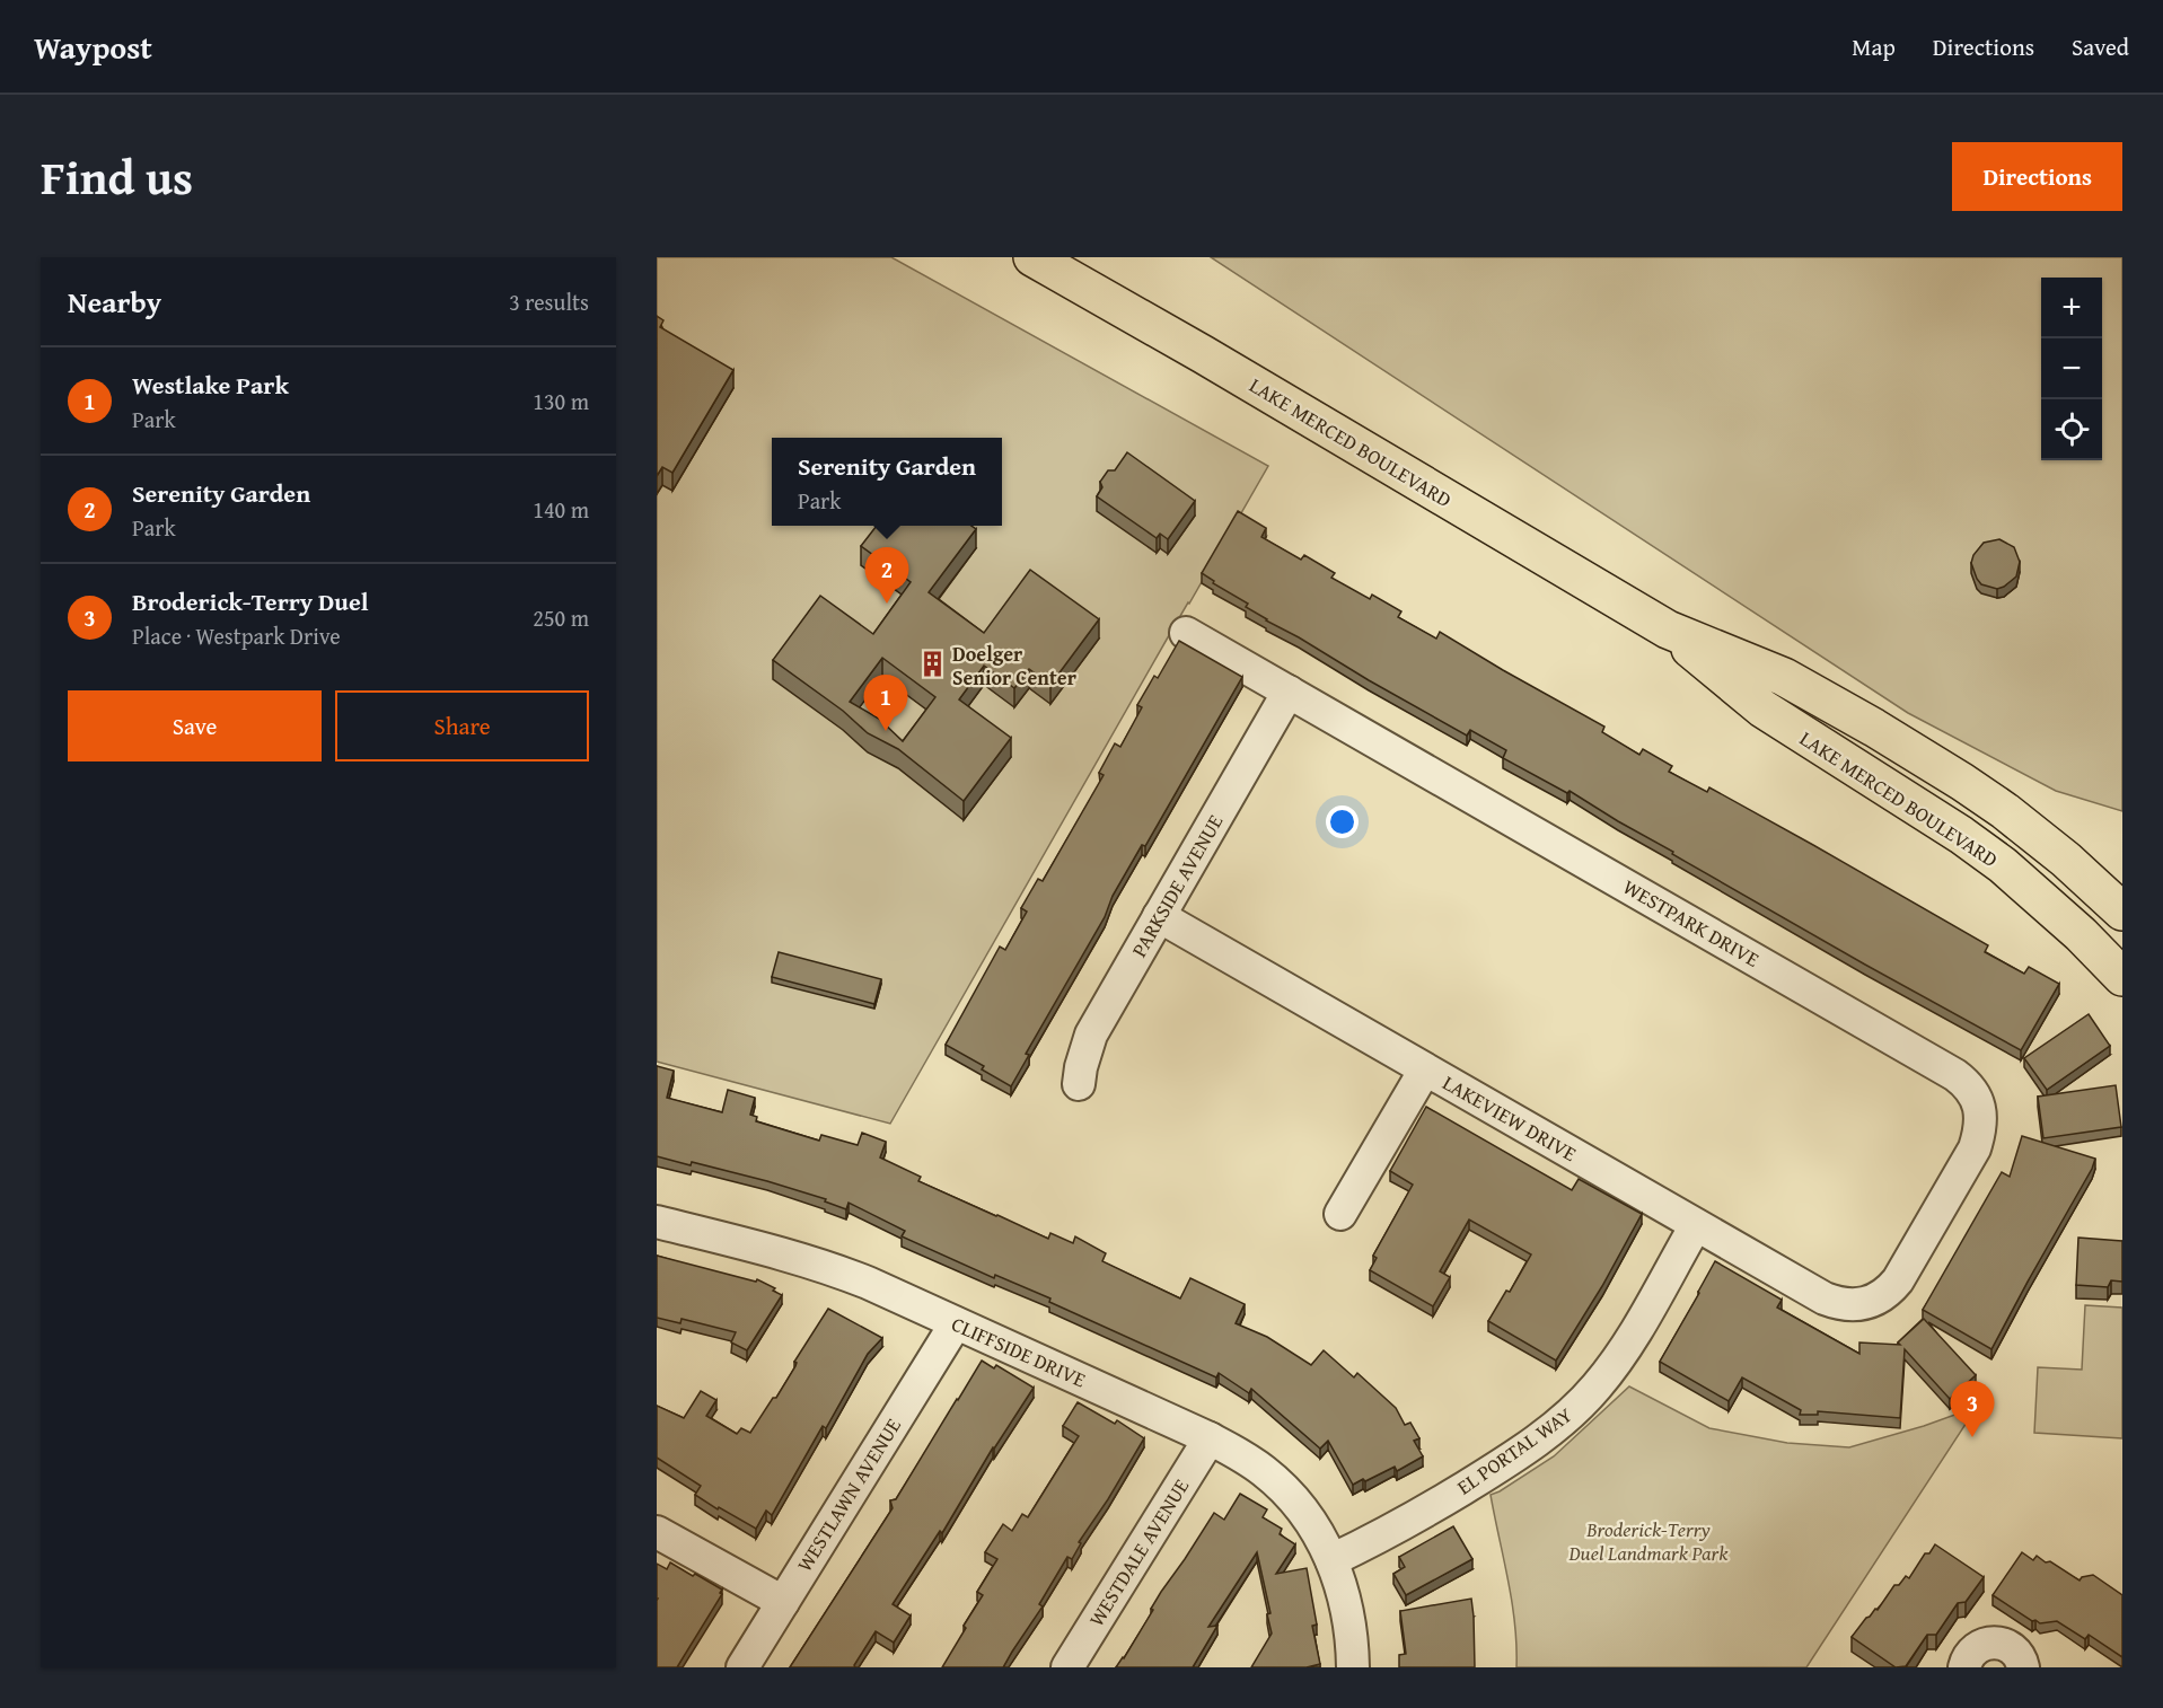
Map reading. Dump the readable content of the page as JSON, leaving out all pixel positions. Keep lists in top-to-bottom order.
{
  "streets": {
    "main road": ["LAKE MERCED BOULEVARD"],
    "street": [
      "PARKSIDE AVENUE",
      "WESTPARK DRIVE",
      "LAKEVIEW DRIVE",
      "CLIFFSIDE DRIVE",
      "EL PORTAL WAY",
      "WESTLAWN AVENUE",
      "WESTDALE AVENUE"
    ]
  },
  "crossings": [
    ["PARKSIDE AVENUE", "WESTPARK DRIVE"],
    ["PARKSIDE AVENUE", "LAKEVIEW DRIVE"],
    ["WESTPARK DRIVE", "LAKEVIEW DRIVE"],
    ["LAKEVIEW DRIVE", "EL PORTAL WAY"],
    ["CLIFFSIDE DRIVE", "EL PORTAL WAY"],
    ["CLIFFSIDE DRIVE", "WESTLAWN AVENUE"],
    ["CLIFFSIDE DRIVE", "WESTDALE AVENUE"]
  ],
  "parks": ["Broderick-Terry Duel Landmark Park"],
  "places": {
    "building": ["Doelger Senior Center"]
  },
  "page": {
    "header": "Waypost",
    "nav": ["Map", "Directions", "Saved"],
    "title": "Find us",
    "buttons": [
      "Directions",
      ["Save", "Share"]
    ],
    "heading": ["Nearby", "3 results"],
    "map_buttons": ["+", "−"],
    "list": [
      {
        "mark": "1",
        "name": "Westlake Park",
        "note": "Park",
        "value": "130 m"
      },
      {
        "mark": "2",
        "name": "Serenity Garden",
        "note": "Park",
        "value": "140 m"
      },
      {
        "mark": "3",
        "name": "Broderick-Terry Duel",
        "note": "Place · Westpark Drive",
        "value": "250 m"
      }
    ],
    "popup": ["Serenity Garden", "Park"],
    "pins": ["2", "1", "3"]
  }
}
